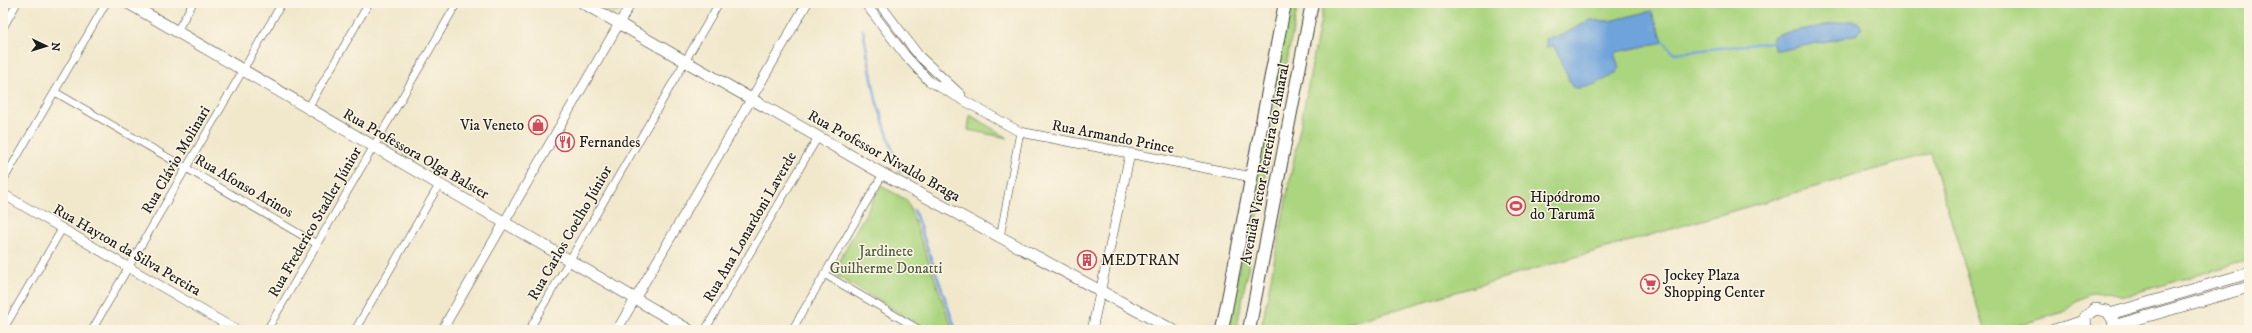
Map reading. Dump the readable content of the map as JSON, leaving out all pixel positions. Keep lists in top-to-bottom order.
{
  "streets": {
    "highway": ["Avenida Victor Ferreira do Amaral"],
    "main road": ["Rua Professora Olga Balster", "Rua Professor Nivaldo Braga"],
    "street": [
      "Rua Armando Prince",
      "Rua Clávio Molinari",
      "Rua Afonso Arinos",
      "Rua Frederico Stadler Júnior",
      "Rua Ana Lonardoni Laverde",
      "Rua Carlos Coelho Júnior",
      "Rua Hayton da Silva Pereira"
    ]
  },
  "crossings": [
    ["Rua Armando Prince", "Avenida Victor Ferreira do Amaral"],
    ["Rua Professora Olga Balster", "Rua Clávio Molinari"],
    ["Rua Professora Olga Balster", "Rua Frederico Stadler Júnior"],
    ["Rua Professora Olga Balster", "Rua Carlos Coelho Júnior"],
    ["Rua Professor Nivaldo Braga", "Rua Ana Lonardoni Laverde"],
    ["Rua Professor Nivaldo Braga", "Rua Carlos Coelho Júnior"],
    ["Rua Clávio Molinari", "Rua Afonso Arinos"],
    ["Rua Clávio Molinari", "Rua Hayton da Silva Pereira"],
    ["Rua Afonso Arinos", "Rua Frederico Stadler Júnior"]
  ],
  "parks": ["Jardinete Guilherme Donatti"],
  "places": {
    "shop": ["Via Veneto"],
    "restaurant": ["Fernandes"],
    "sports": ["Hipódromo do Tarumã"],
    "building": ["MEDTRAN"],
    "supermarket": ["Jockey Plaza Shopping Center"]
  },
  "north": "right"
}
